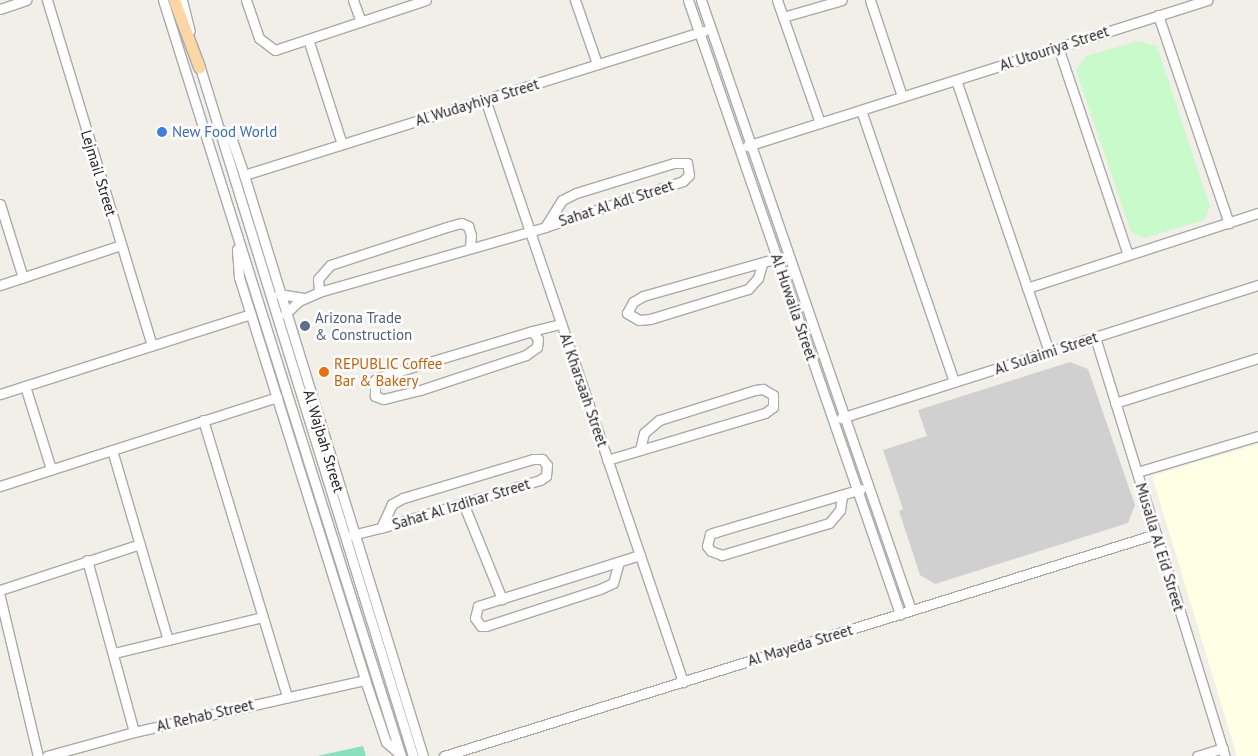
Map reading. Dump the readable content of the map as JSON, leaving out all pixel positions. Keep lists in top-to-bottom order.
{
  "streets": {
    "street": [
      "Al Utouriya Street",
      "Al Wudayhiya Street",
      "Lejmail Street",
      "Sahat Al Adl Street",
      "Al Huwaila Street",
      "Al Sulaimi Street",
      "Al Kharsaah Street",
      "Al Wajbah Street",
      "Sahat Al Izdihar Street",
      "Musalla Al Eid Street",
      "Al Mayeda Street",
      "Al Rehab Street"
    ]
  },
  "crossings": [
    ["Al Utouriya Street", "Al Huwaila Street"],
    ["Al Wudayhiya Street", "Al Huwaila Street"],
    ["Al Wudayhiya Street", "Al Kharsaah Street"],
    ["Al Wudayhiya Street", "Al Wajbah Street"],
    ["Sahat Al Adl Street", "Al Kharsaah Street"],
    ["Al Huwaila Street", "Al Sulaimi Street"],
    ["Al Huwaila Street", "Al Mayeda Street"],
    ["Al Sulaimi Street", "Musalla Al Eid Street"],
    ["Al Kharsaah Street", "Al Mayeda Street"],
    ["Al Wajbah Street", "Sahat Al Izdihar Street"],
    ["Al Wajbah Street", "Al Rehab Street"],
    ["Musalla Al Eid Street", "Al Mayeda Street"]
  ],
  "places": ["New Food World", "Arizona Trade & Construction", "REPUBLIC Coffee Bar & Bakery"]
}
